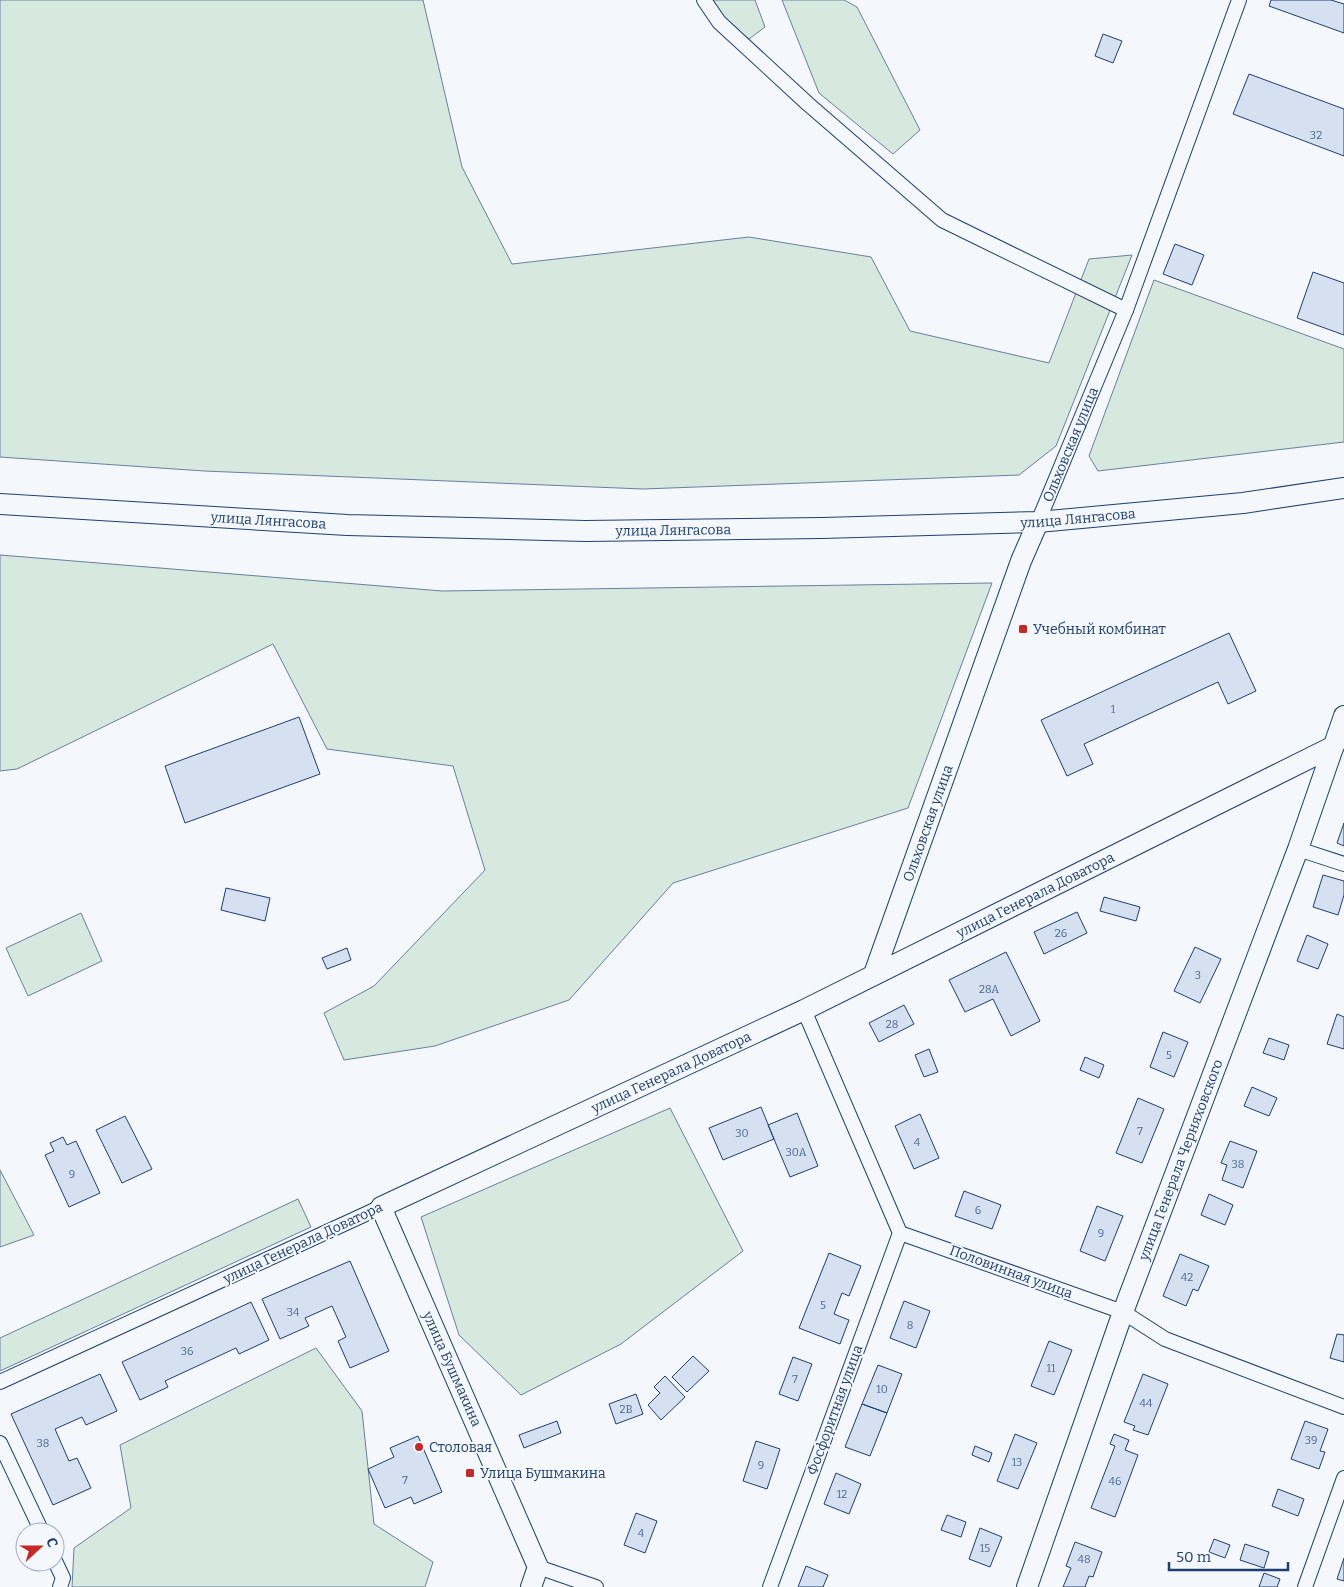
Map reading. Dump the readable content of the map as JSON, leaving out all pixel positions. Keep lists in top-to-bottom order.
{
  "streets": {
    "street": [
      "Ольховская улица",
      "улица Лянгасова",
      "улица Генерала Доватора",
      "улица Генерала Черняховского",
      "Половинная улица",
      "улица Бушмакина",
      "Фосфоритная улица"
    ]
  },
  "crossings": [
    ["Ольховская улица", "улица Лянгасова"],
    ["Ольховская улица", "улица Генерала Доватора"],
    ["улица Генерала Доватора", "улица Генерала Черняховского"],
    ["улица Генерала Доватора", "улица Бушмакина"],
    ["улица Генерала Черняховского", "Половинная улица"],
    ["Половинная улица", "Фосфоритная улица"]
  ],
  "places": {
    "transit": ["Учебный комбинат", "Улица Бушмакина"],
    "other": ["Столовая"]
  },
  "house_numbers": [
    "32",
    "1",
    "26",
    "3",
    "28А",
    "28",
    "5",
    "7",
    "30",
    "4",
    "30А",
    "38",
    "9",
    "6",
    "9",
    "42",
    "5",
    "34",
    "8",
    "36",
    "11",
    "7",
    "10",
    "44",
    "2В",
    "39",
    "38",
    "13",
    "9",
    "7",
    "46",
    "12",
    "4",
    "15",
    "48"
  ],
  "scale_bar": "50 m",
  "north": "right"
}
